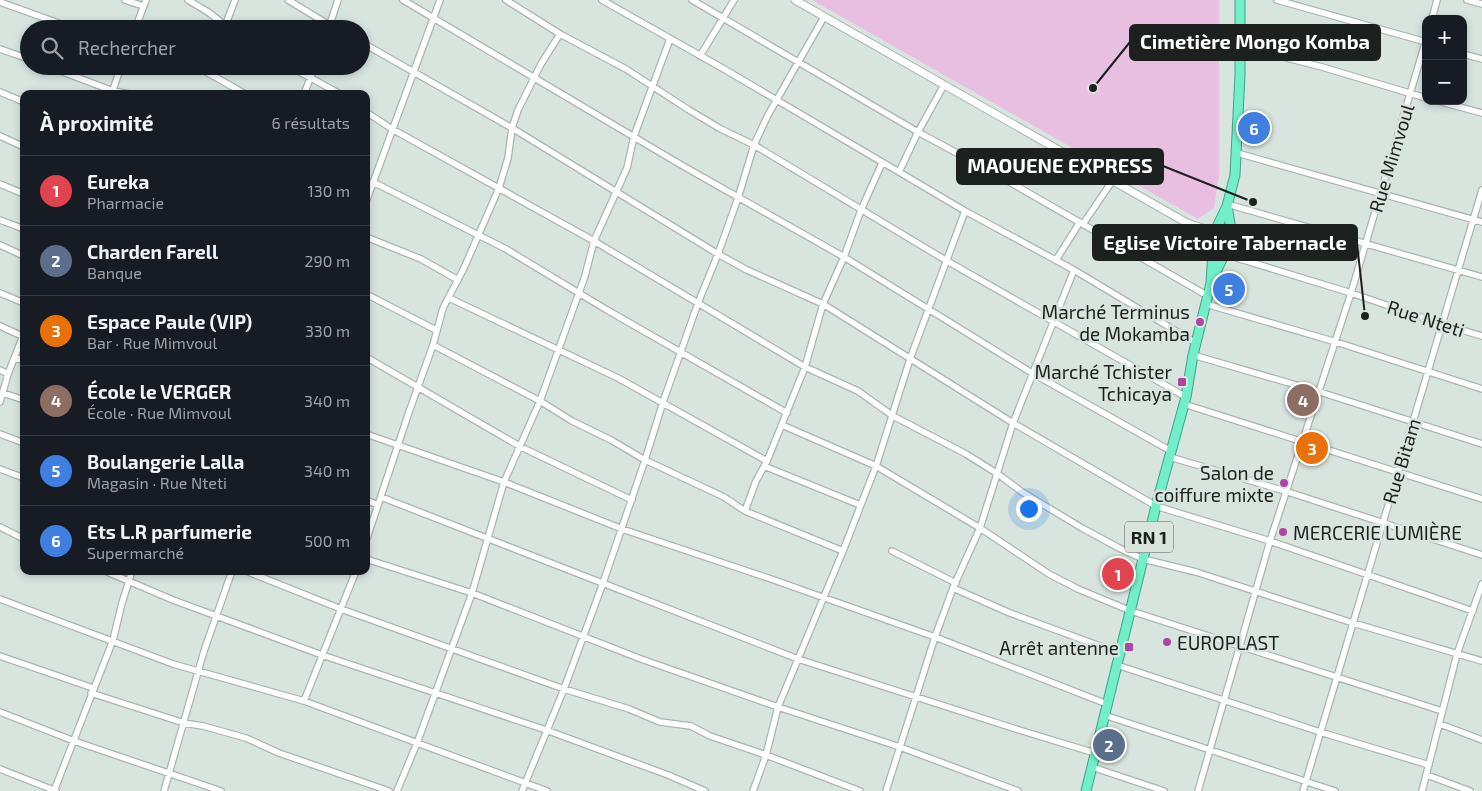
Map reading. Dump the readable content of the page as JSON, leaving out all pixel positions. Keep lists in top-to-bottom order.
{
  "streets": {
    "highway": ["RN 1"],
    "street": ["Rue Mimvoul", "Rue Nteti", "Rue Bitam"]
  },
  "crossings": [
    ["Rue Mimvoul", "Rue Nteti"],
    ["Rue Nteti", "Rue Bitam"],
    ["Rue Nteti", "RN 1"]
  ],
  "places": {
    "other": [
      "Cimetière Mongo Komba",
      "MAOUENE EXPRESS",
      "Eglise Victoire Tabernacle",
      "Marché Terminus de Mokamba",
      "Salon de coiffure mixte",
      "MERCERIE LUMIÈRE",
      "EUROPLAST"
    ],
    "transit": ["Marché Tchister Tchicaya", "Arrêt antenne"]
  },
  "page": {
    "map_buttons": ["+", "−"],
    "search": "Rechercher",
    "heading": ["À proximité", "6 résultats"],
    "pins": [
      "6",
      "5",
      "4",
      "3",
      "1",
      "2"
    ],
    "list": [
      {
        "mark": "1",
        "name": "Eureka",
        "note": "Pharmacie",
        "value": "130 m"
      },
      {
        "mark": "2",
        "name": "Charden Farell",
        "note": "Banque",
        "value": "290 m"
      },
      {
        "mark": "3",
        "name": "Espace Paule (VIP)",
        "note": "Bar · Rue Mimvoul",
        "value": "330 m"
      },
      {
        "mark": "4",
        "name": "École le VERGER",
        "note": "École · Rue Mimvoul",
        "value": "340 m"
      },
      {
        "mark": "5",
        "name": "Boulangerie Lalla",
        "note": "Magasin · Rue Nteti",
        "value": "340 m"
      },
      {
        "mark": "6",
        "name": "Ets L.R parfumerie",
        "note": "Supermarché",
        "value": "500 m"
      }
    ]
  }
}
